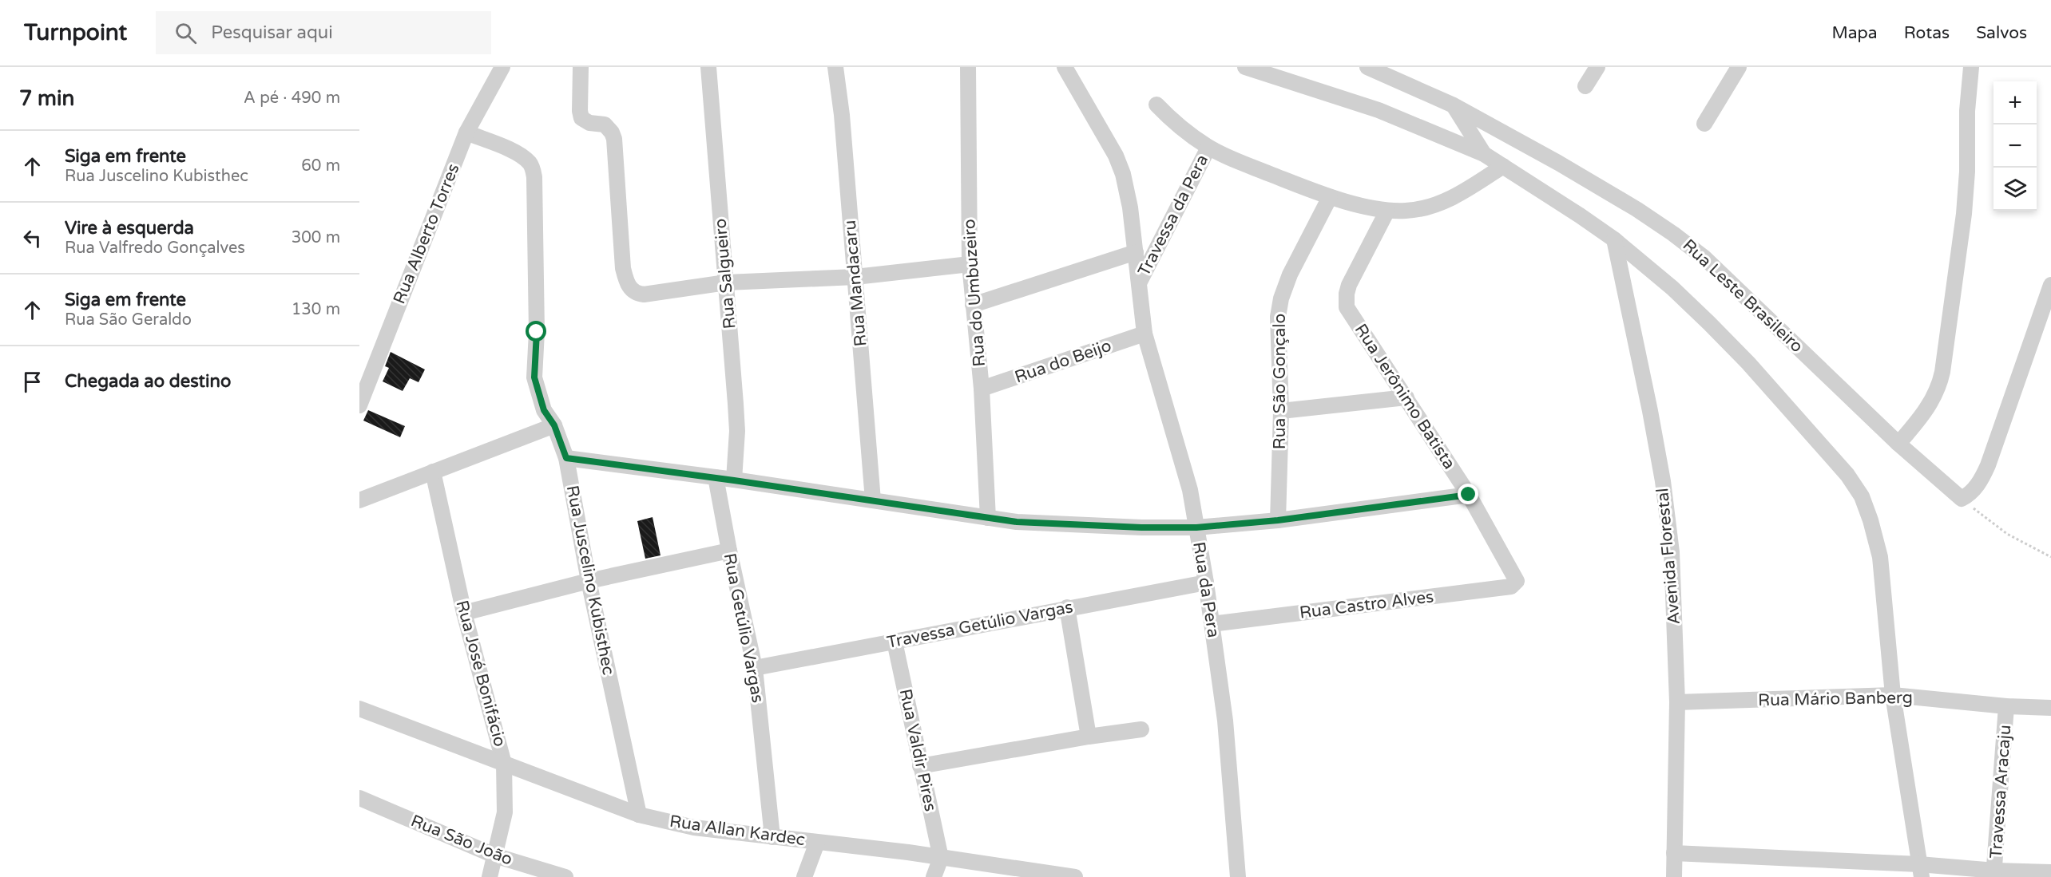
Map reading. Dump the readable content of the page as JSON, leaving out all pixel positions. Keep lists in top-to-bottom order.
{
  "streets": {
    "street": [
      "Travessa da Pera",
      "Rua Alberto Torres",
      "Rua Salgueiro",
      "Rua Mandacaru",
      "Rua do Umbuzeiro",
      "Rua Leste Brasileiro",
      "Rua do Beijo",
      "Rua São Gonçalo",
      "Rua Jerônimo Batista",
      "Avenida Florestal",
      "Rua Juscelino Kubisthec",
      "Rua da Pera",
      "Rua Castro Alves",
      "Travessa Getúlio Vargas",
      "Rua Getúlio Vargas",
      "Rua José Bonifácio",
      "Rua Mário Banberg",
      "Rua Valdir Pires",
      "Travessa Aracaju",
      "Rua Allan Kardec",
      "Rua São João"
    ]
  },
  "crossings": [
    ["Travessa da Pera", "Rua da Pera"],
    ["Rua Alberto Torres", "Rua Juscelino Kubisthec"],
    ["Rua do Umbuzeiro", "Rua do Beijo"],
    ["Rua do Beijo", "Rua da Pera"],
    ["Rua Jerônimo Batista", "Rua Castro Alves"],
    ["Avenida Florestal", "Rua Mário Banberg"],
    ["Rua Juscelino Kubisthec", "Rua Allan Kardec"],
    ["Rua da Pera", "Rua Castro Alves"],
    ["Rua da Pera", "Travessa Getúlio Vargas"],
    ["Travessa Getúlio Vargas", "Rua Getúlio Vargas"],
    ["Travessa Getúlio Vargas", "Rua Valdir Pires"],
    ["Rua Getúlio Vargas", "Rua Allan Kardec"],
    ["Rua José Bonifácio", "Rua Allan Kardec"],
    ["Rua José Bonifácio", "Rua São João"],
    ["Rua Mário Banberg", "Travessa Aracaju"],
    ["Rua Valdir Pires", "Rua Allan Kardec"]
  ],
  "page": {
    "header": "Turnpoint",
    "search": "Pesquisar aqui",
    "nav": ["Mapa", "Rotas", "Salvos"],
    "heading": ["7 min", "A pé · 490 m"],
    "map_buttons": ["+", "−"],
    "list": [
      ["Siga em frente", "Rua Juscelino Kubisthec", "60 m"],
      ["Vire à esquerda", "Rua Valfredo Gonçalves", "300 m"],
      ["Siga em frente", "Rua São Geraldo", "130 m"],
      "Chegada ao destino"
    ]
  }
}
